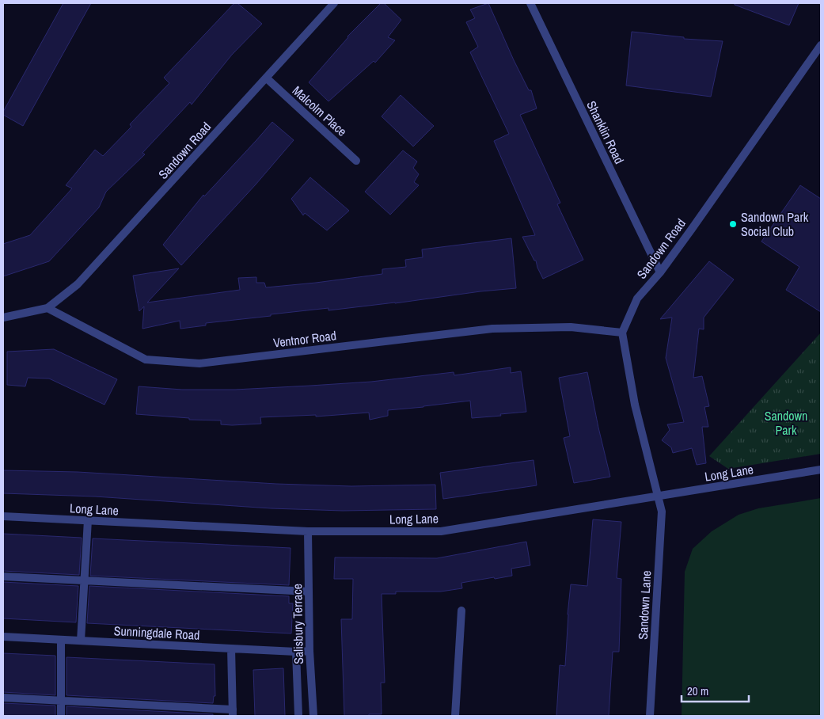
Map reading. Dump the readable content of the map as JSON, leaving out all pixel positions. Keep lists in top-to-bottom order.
{
  "streets": {
    "street": [
      "Malcolm Place",
      "Shanklin Road",
      "Sandown Road",
      "Ventnor Road",
      "Long Lane",
      "Sandown Lane",
      "Salisbury Terrace",
      "Sunningdale Road"
    ]
  },
  "crossings": [
    ["Malcolm Place", "Sandown Road"],
    ["Shanklin Road", "Sandown Road"],
    ["Sandown Road", "Ventnor Road"],
    ["Long Lane", "Sandown Lane"],
    ["Long Lane", "Salisbury Terrace"],
    ["Salisbury Terrace", "Sunningdale Road"]
  ],
  "parks": ["Sandown Park"],
  "places": ["Sandown Park Social Club"],
  "scale_bar": "20 m"
}
